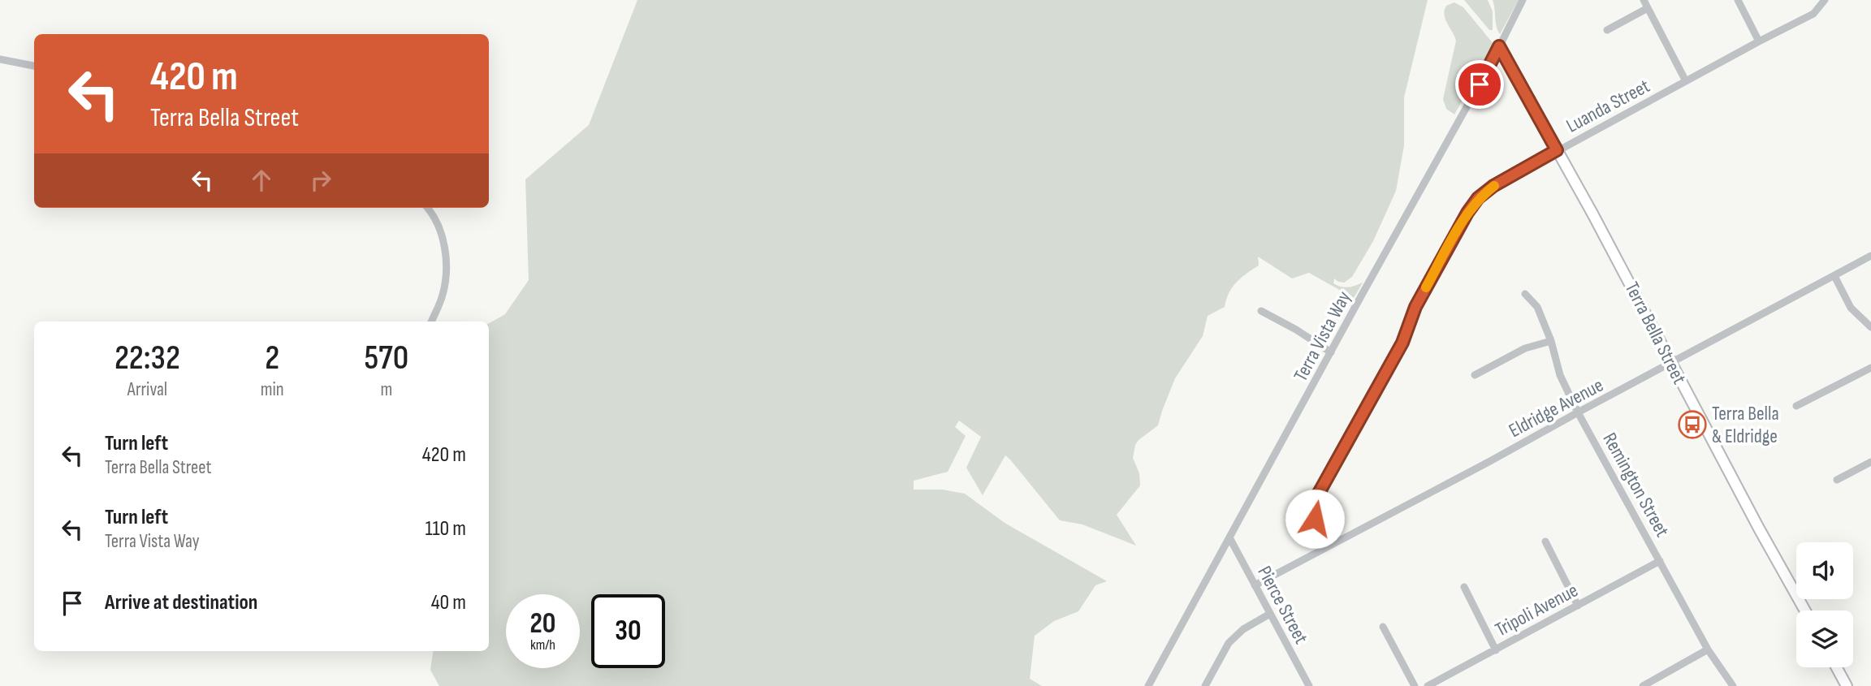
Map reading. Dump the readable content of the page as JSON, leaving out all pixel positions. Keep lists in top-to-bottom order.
{
  "streets": {
    "street": [
      "Luanda Street",
      "Terra Bella Street",
      "Terra Vista Way",
      "Eldridge Avenue",
      "Remington Street",
      "Pierce Street",
      "Tripoli Avenue"
    ]
  },
  "crossings": [
    ["Luanda Street", "Terra Bella Street"],
    ["Luanda Street", "Eldridge Avenue"],
    ["Terra Bella Street", "Terra Vista Way"],
    ["Terra Bella Street", "Eldridge Avenue"],
    ["Terra Vista Way", "Pierce Street"],
    ["Eldridge Avenue", "Remington Street"],
    ["Eldridge Avenue", "Pierce Street"],
    ["Remington Street", "Tripoli Avenue"]
  ],
  "places": {
    "bus stop": ["Terra Bella & Eldridge"]
  },
  "page": {
    "turn": ["420 m", "Terra Bella Street"],
    "eta": [
      "22:32",
      "Arrival",
      "2",
      "min",
      "570",
      "m"
    ],
    "list": [
      {
        "name": "Turn left",
        "note": "Terra Bella Street",
        "value": "420 m"
      },
      {
        "name": "Turn left",
        "note": "Terra Vista Way",
        "value": "110 m"
      },
      {
        "name": "Arrive at destination",
        "value": "40 m"
      }
    ],
    "speed": "20 km/h",
    "limit": "30"
  }
}
